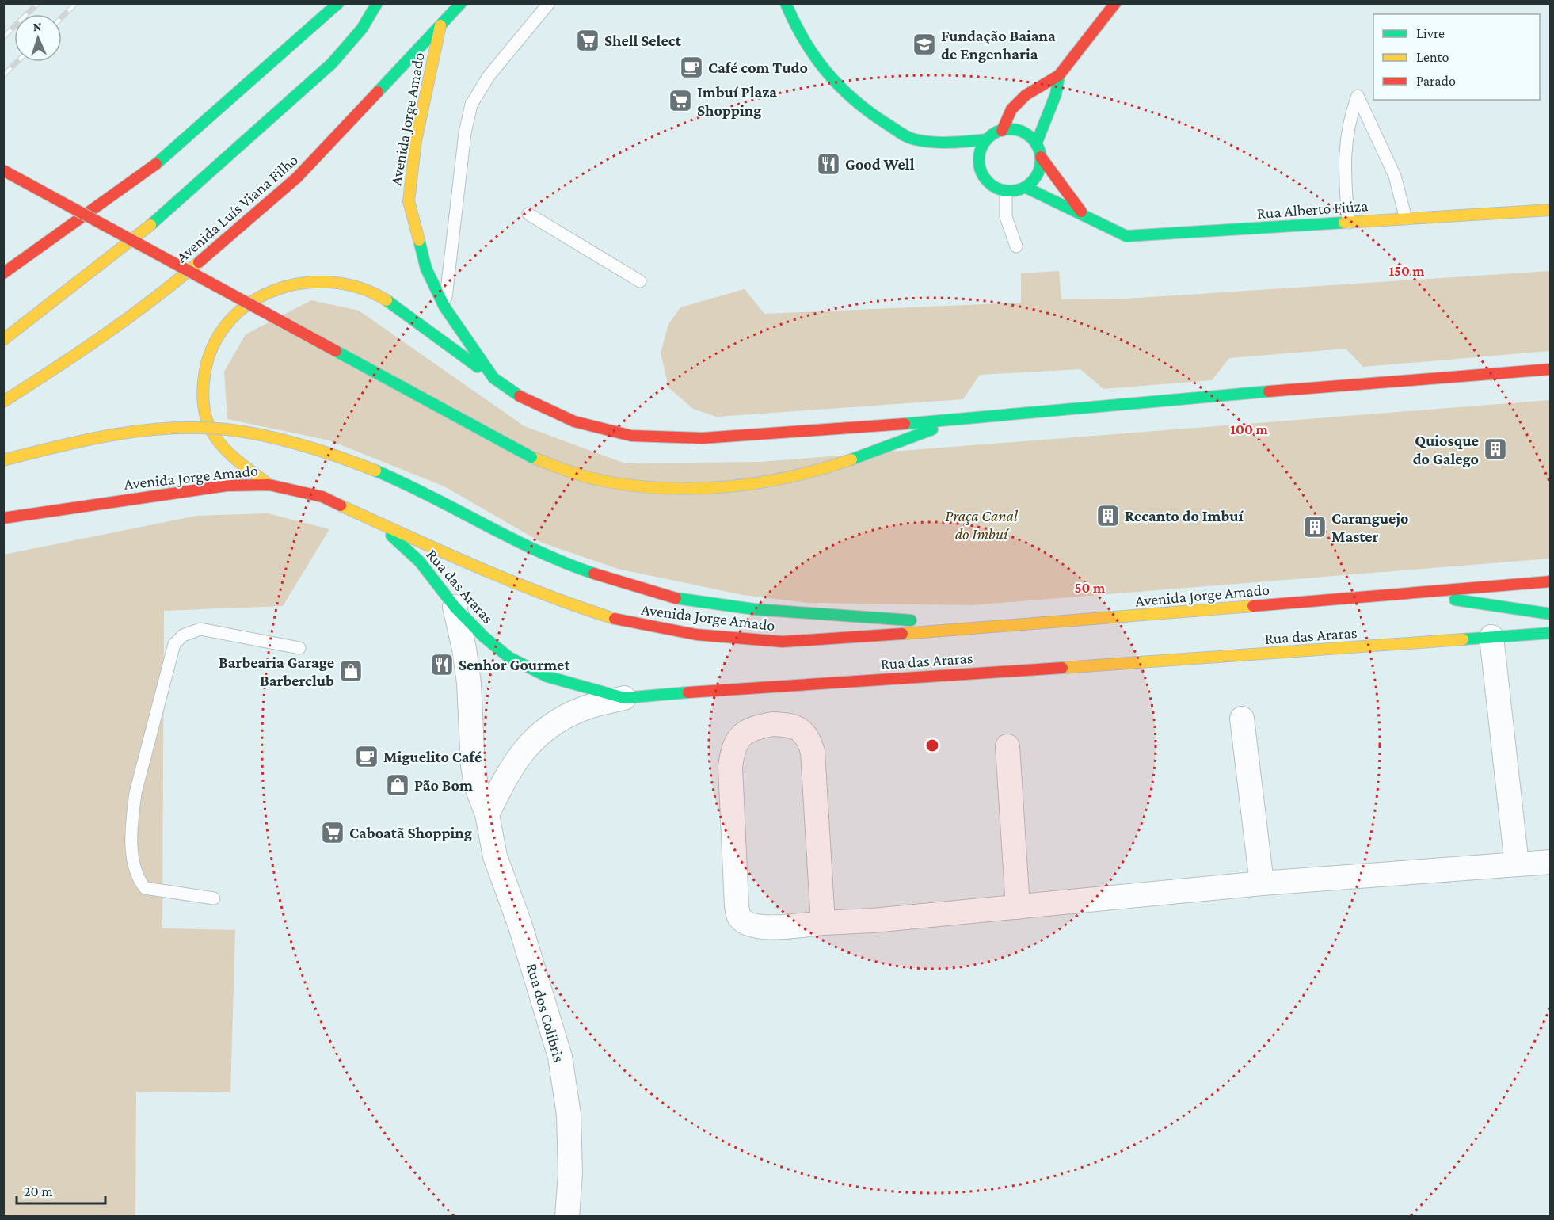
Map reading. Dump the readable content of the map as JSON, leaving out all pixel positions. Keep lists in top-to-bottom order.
{
  "streets": {
    "main road": [
      "Avenida Jorge Amado",
      "Avenida Luís Viana Filho",
      "Rua Alberto Fiúza",
      "Rua das Araras"
    ],
    "street": ["Rua dos Colibris"]
  },
  "crossings": [
    ["Avenida Jorge Amado", "Avenida Luís Viana Filho"],
    ["Avenida Jorge Amado", "Rua das Araras"],
    ["Rua das Araras", "Rua dos Colibris"]
  ],
  "parks": ["Praça Canal do Imbuí"],
  "places": {
    "supermarket": ["Shell Select", "Imbuí Plaza Shopping", "Caboatã Shopping"],
    "school or university": ["Fundação Baiana de Engenharia"],
    "cafe": ["Café com Tudo", "Miguelito Café"],
    "restaurant": ["Good Well", "Senhor Gourmet"],
    "building": ["Quiosque do Galego", "Recanto do Imbuí", "Caranguejo Master"],
    "shop": ["Barbearia Garage Barberclub", "Pão Bom"]
  },
  "legend": ["Livre", "Lento", "Parado"],
  "scale_bar": "20 m",
  "north": "top",
  "rings": ["150 m", "100 m", "50 m"]
}
